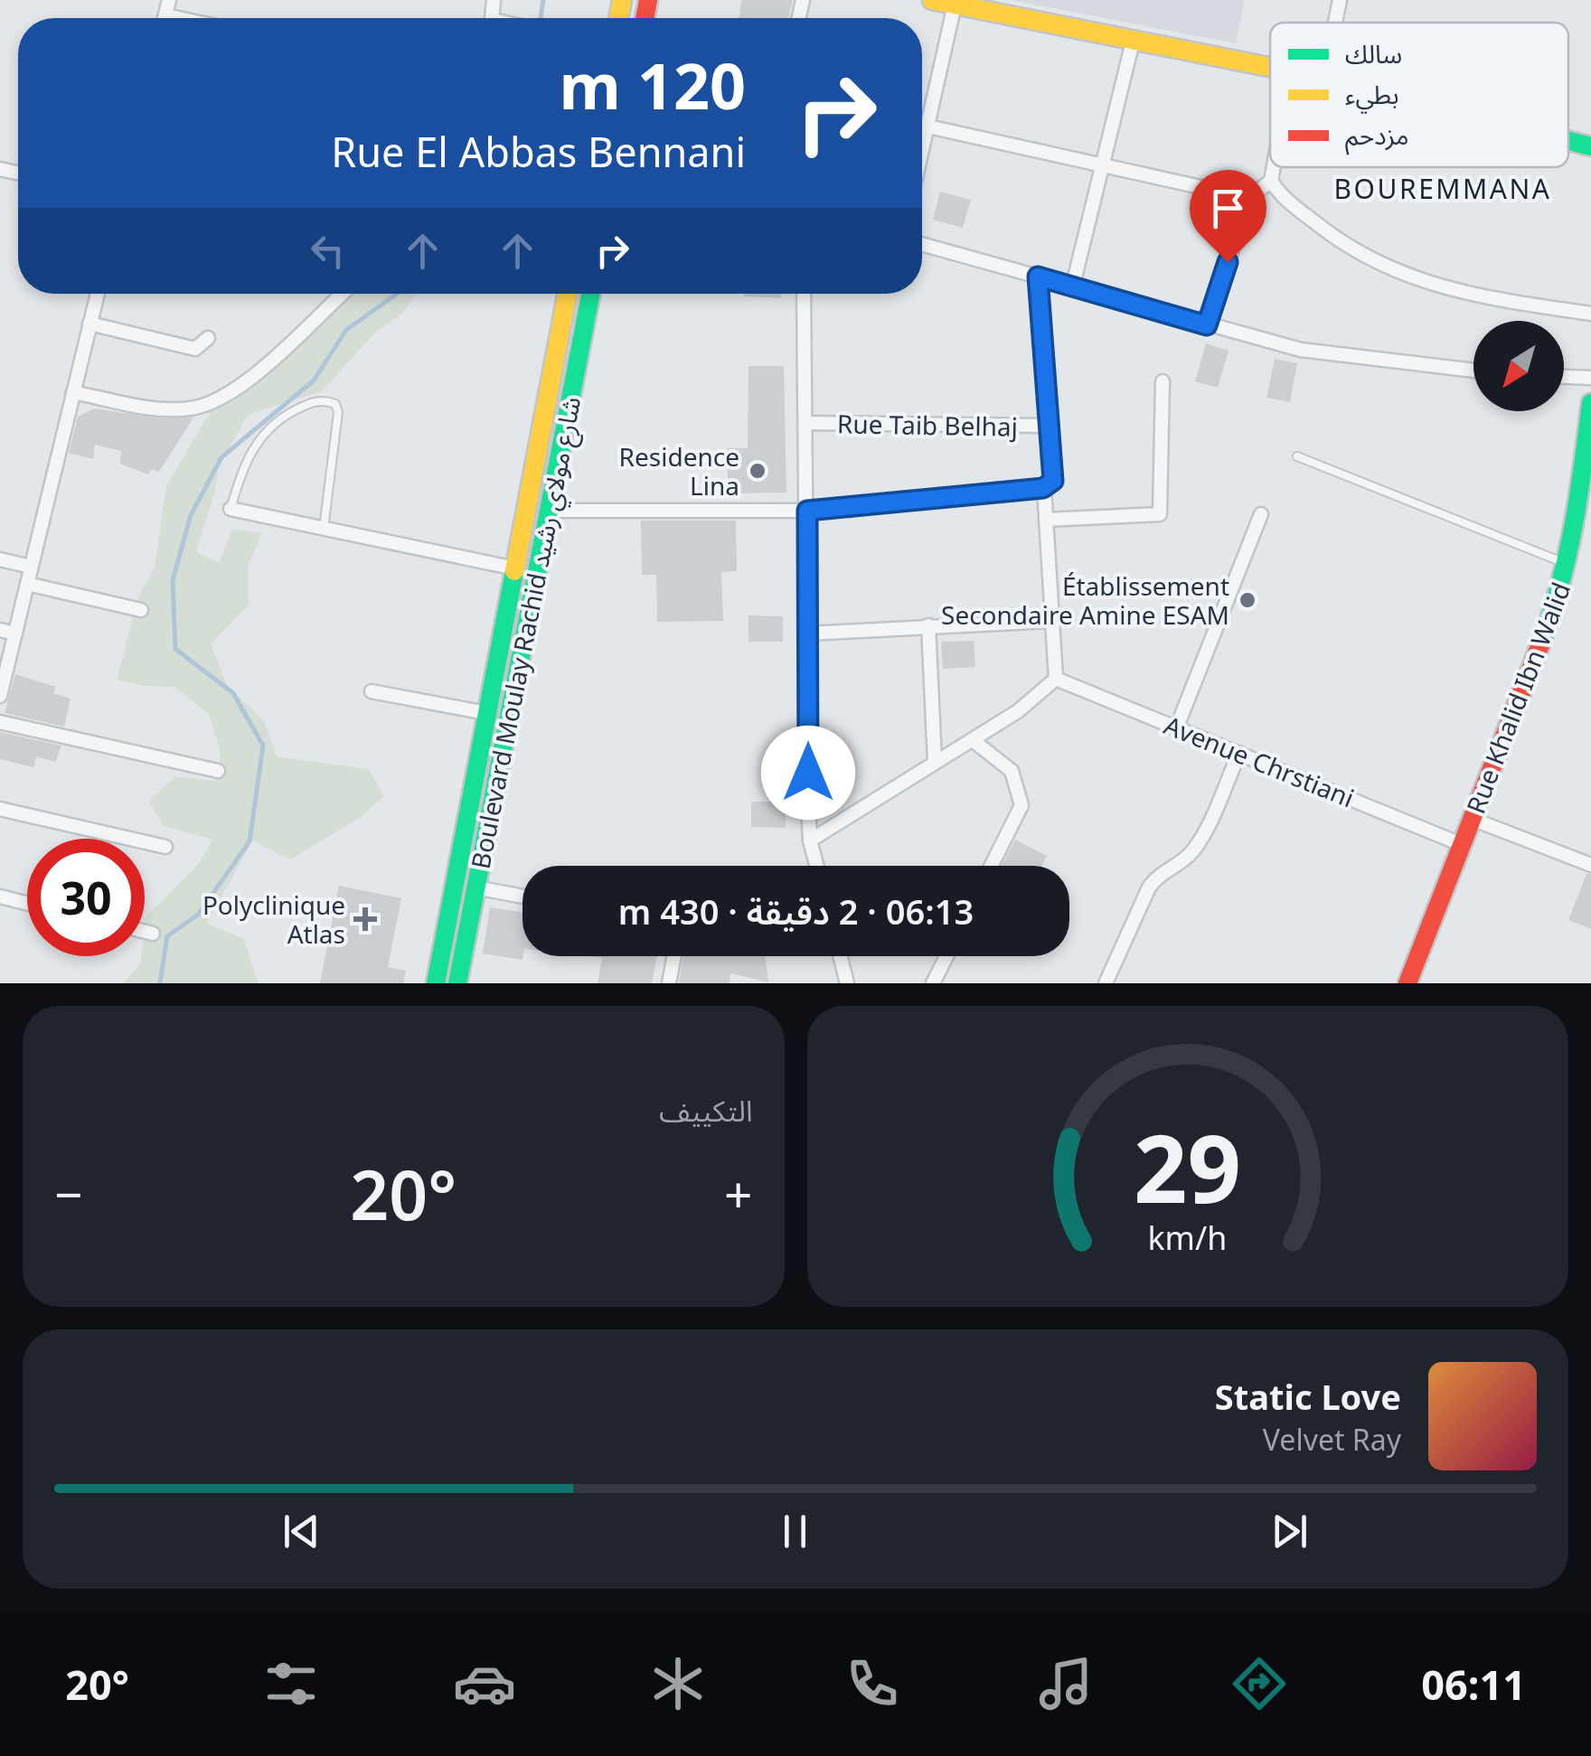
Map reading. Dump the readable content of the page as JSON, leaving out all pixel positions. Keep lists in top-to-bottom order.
{
  "streets": {
    "main road": ["Boulevard Moulay Rachid شارع مولاي رشيد", "Rue Khalid Ibn Walid"],
    "street": ["Rue Taib Belhaj", "Avenue Chrstiani"]
  },
  "crossings": [
    ["Rue Khalid Ibn Walid", "Avenue Chrstiani"]
  ],
  "districts": ["BOUREMMANA"],
  "places": {
    "other": ["Residence Lina", "Établissement Secondaire Amine ESAM"],
    "health": ["Polyclinique Atlas"]
  },
  "legend": ["سالك", "بطيء", "مزدحم"],
  "north": "bottom left",
  "page": {
    "turn": ["120 m", "Rue El Abbas Bennani"],
    "limit": "30",
    "trip": "06:13 · 2 دقيقة · 430 m",
    "tile": "التكييف",
    "heat": ["−", "20°", "+"],
    "song": ["Static Love", "Velvet Ray"],
    "tabs": ["06:11", "20°"],
    "gauge": ["29", "km/h"]
  }
}
